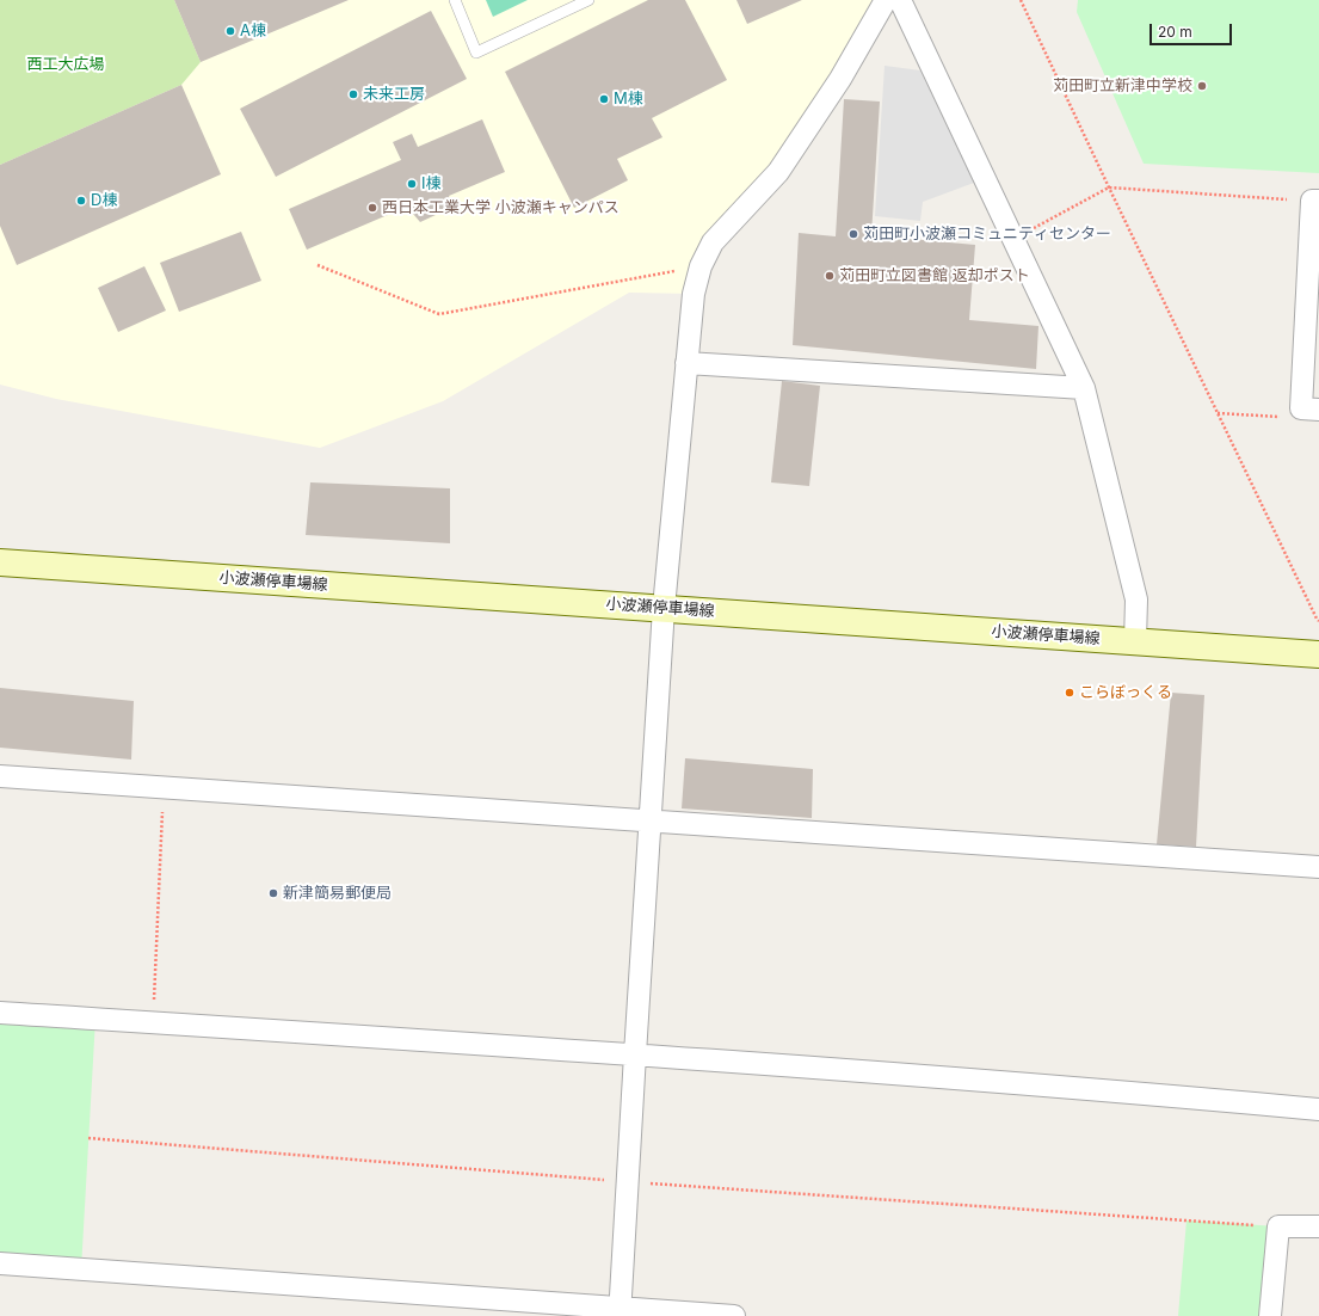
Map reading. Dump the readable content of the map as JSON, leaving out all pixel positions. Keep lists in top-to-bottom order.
{
  "streets": {
    "main road": ["小波瀬停車場線"]
  },
  "parks": ["西工大広場"],
  "places": [
    "A棟",
    "苅田町立新津中学校",
    "未来工房",
    "M棟",
    "I棟",
    "D棟",
    "西日本工業大学 小波瀬キャンパス",
    "苅田町小波瀬コミュニティセンター",
    "苅田町立図書館 返却ポスト",
    "こらぼっくる",
    "新津簡易郵便局"
  ],
  "scale_bar": "20 m"
}
